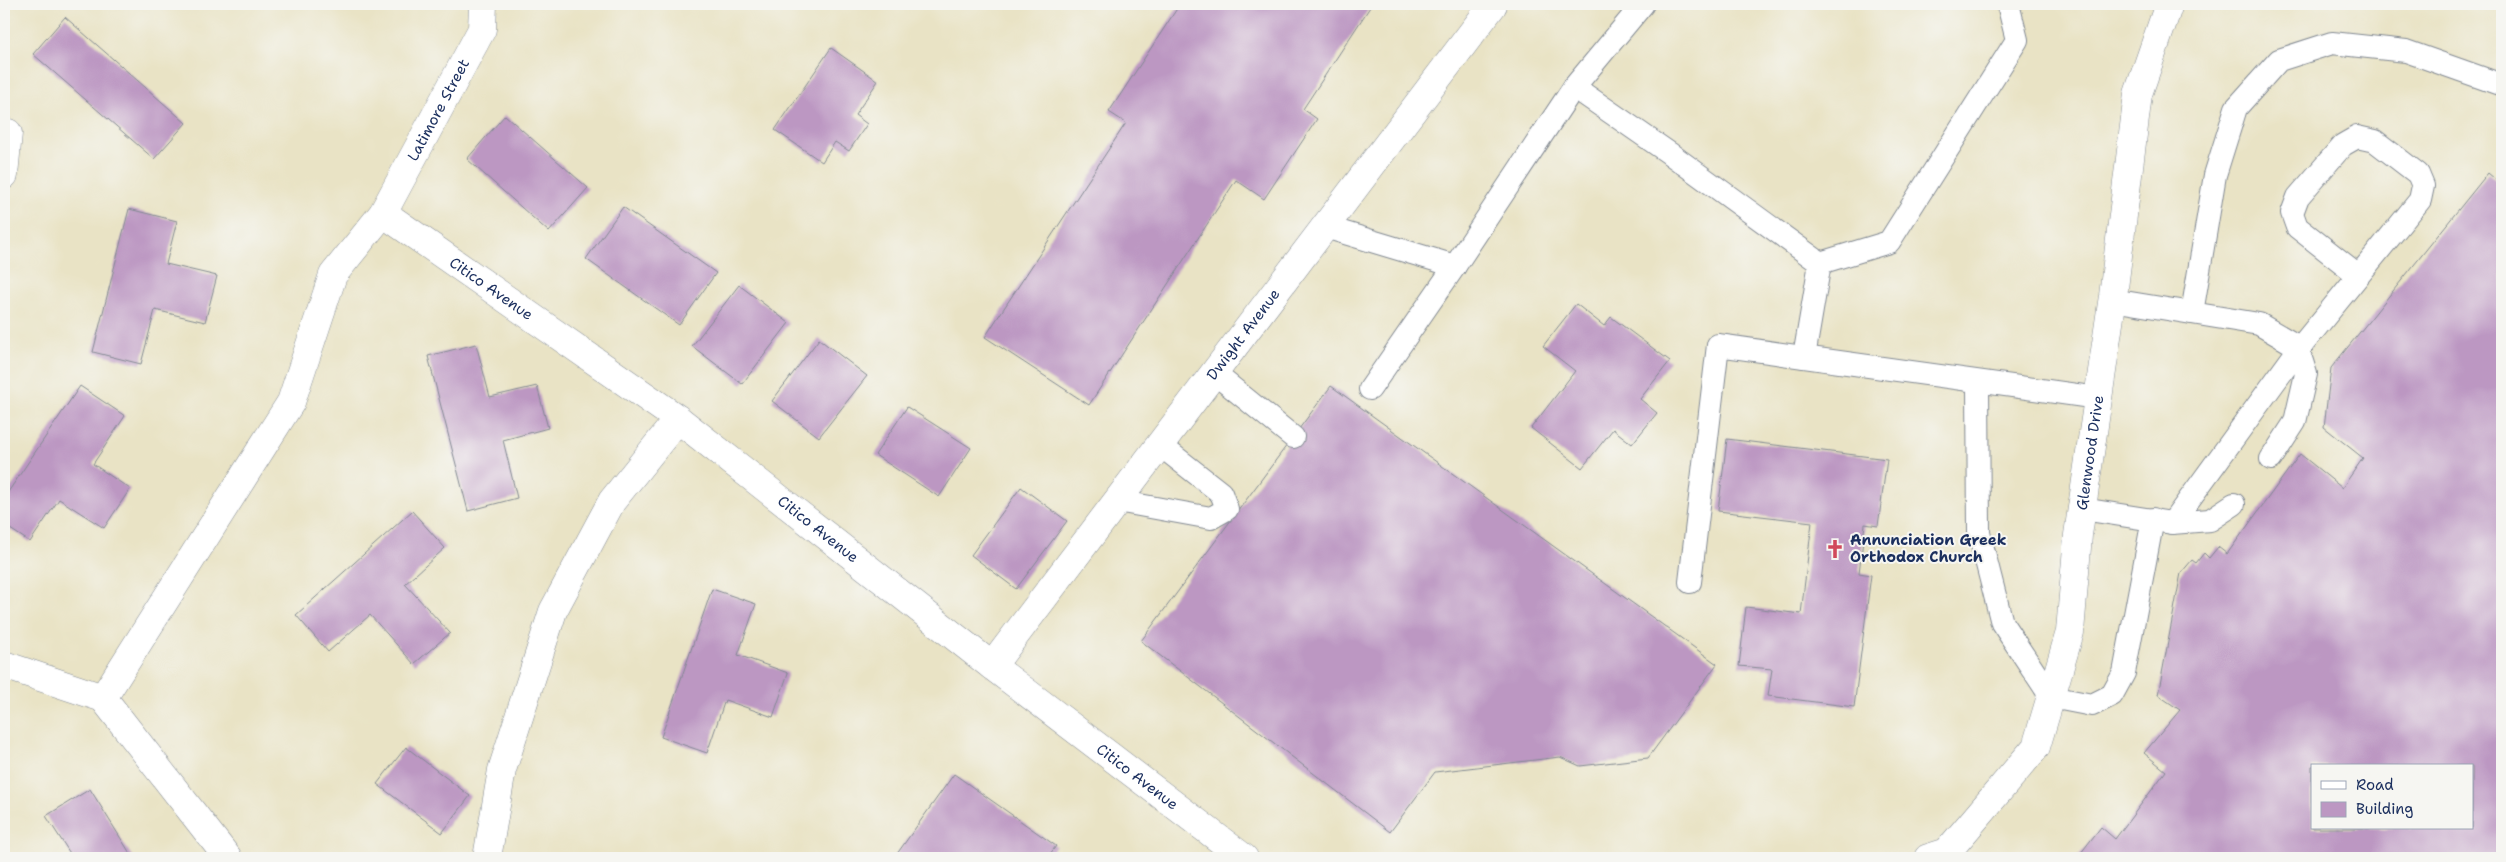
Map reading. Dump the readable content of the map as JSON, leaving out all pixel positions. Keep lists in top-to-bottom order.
{
  "streets": {
    "street": [
      "Latimore Street",
      "Citico Avenue",
      "Dwight Avenue",
      "Glenwood Drive"
    ]
  },
  "crossings": [
    ["Latimore Street", "Citico Avenue"],
    ["Citico Avenue", "Dwight Avenue"]
  ],
  "places": {
    "church": ["Annunciation Greek Orthodox Church"]
  },
  "legend": ["Road", "Building"]
}
